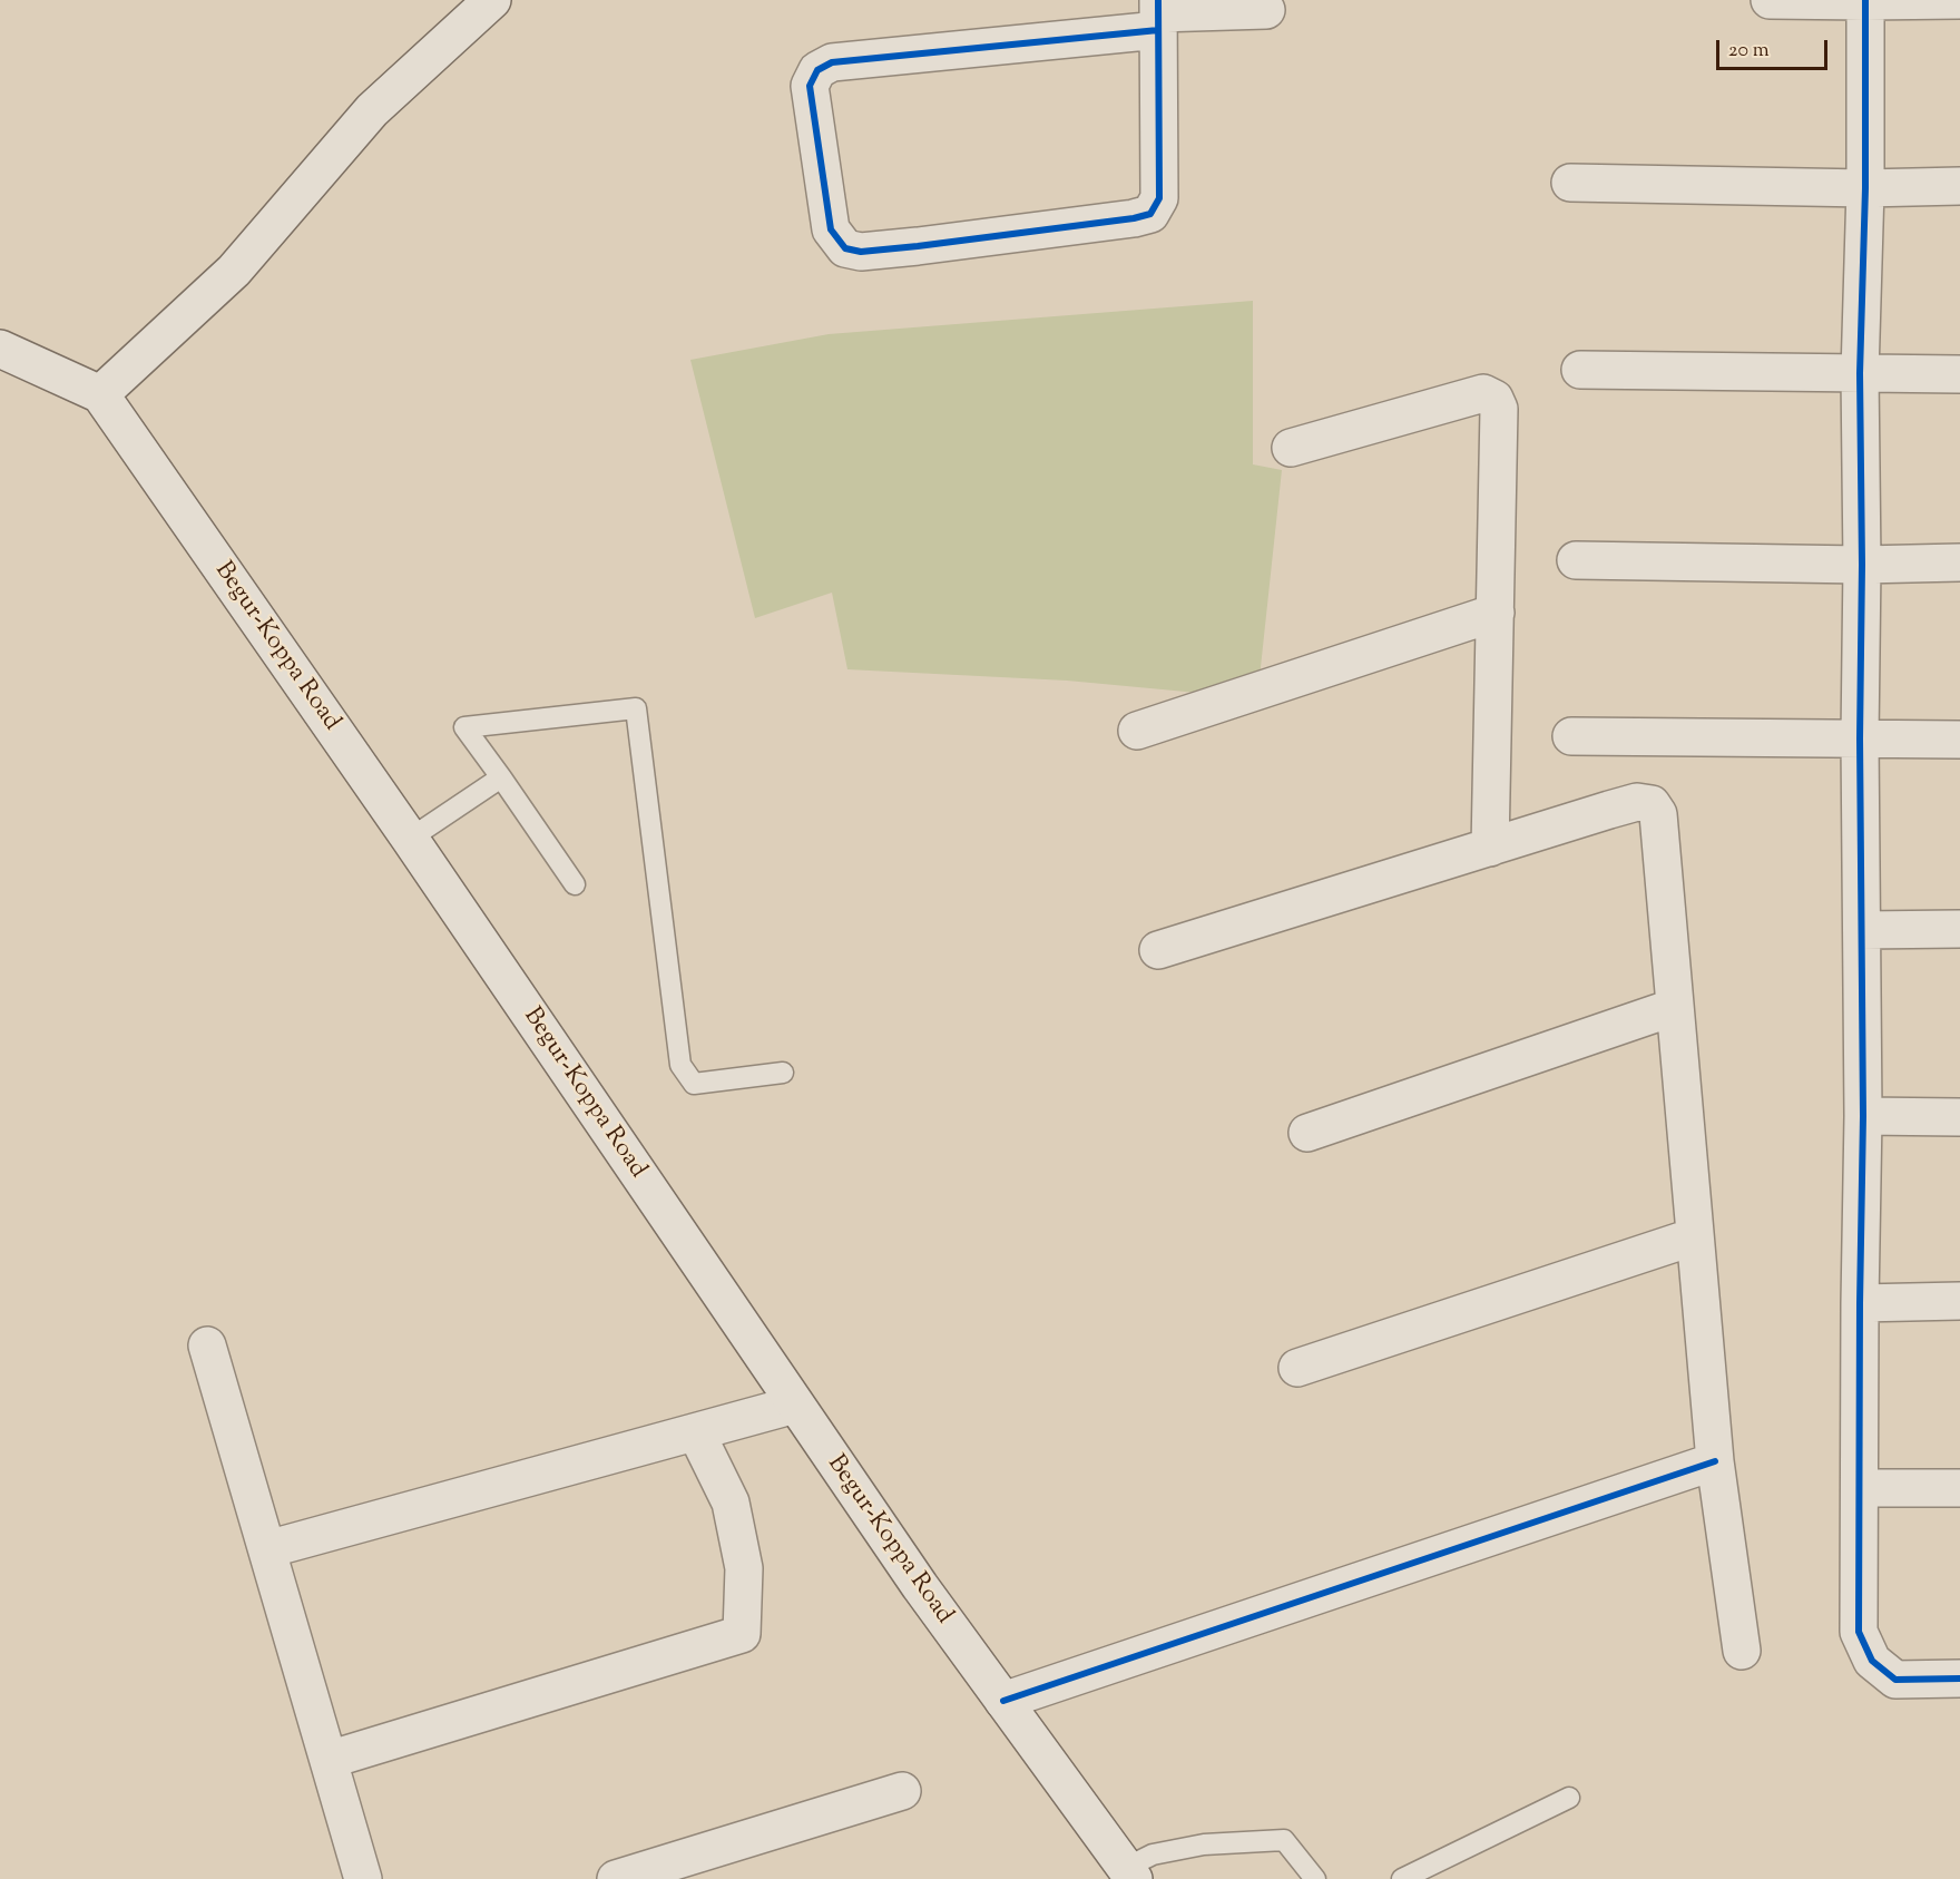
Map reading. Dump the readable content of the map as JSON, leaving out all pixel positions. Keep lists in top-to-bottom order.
{
  "streets": {
    "street": ["Begur-Koppa Road"]
  },
  "scale_bar": "20 m"
}
